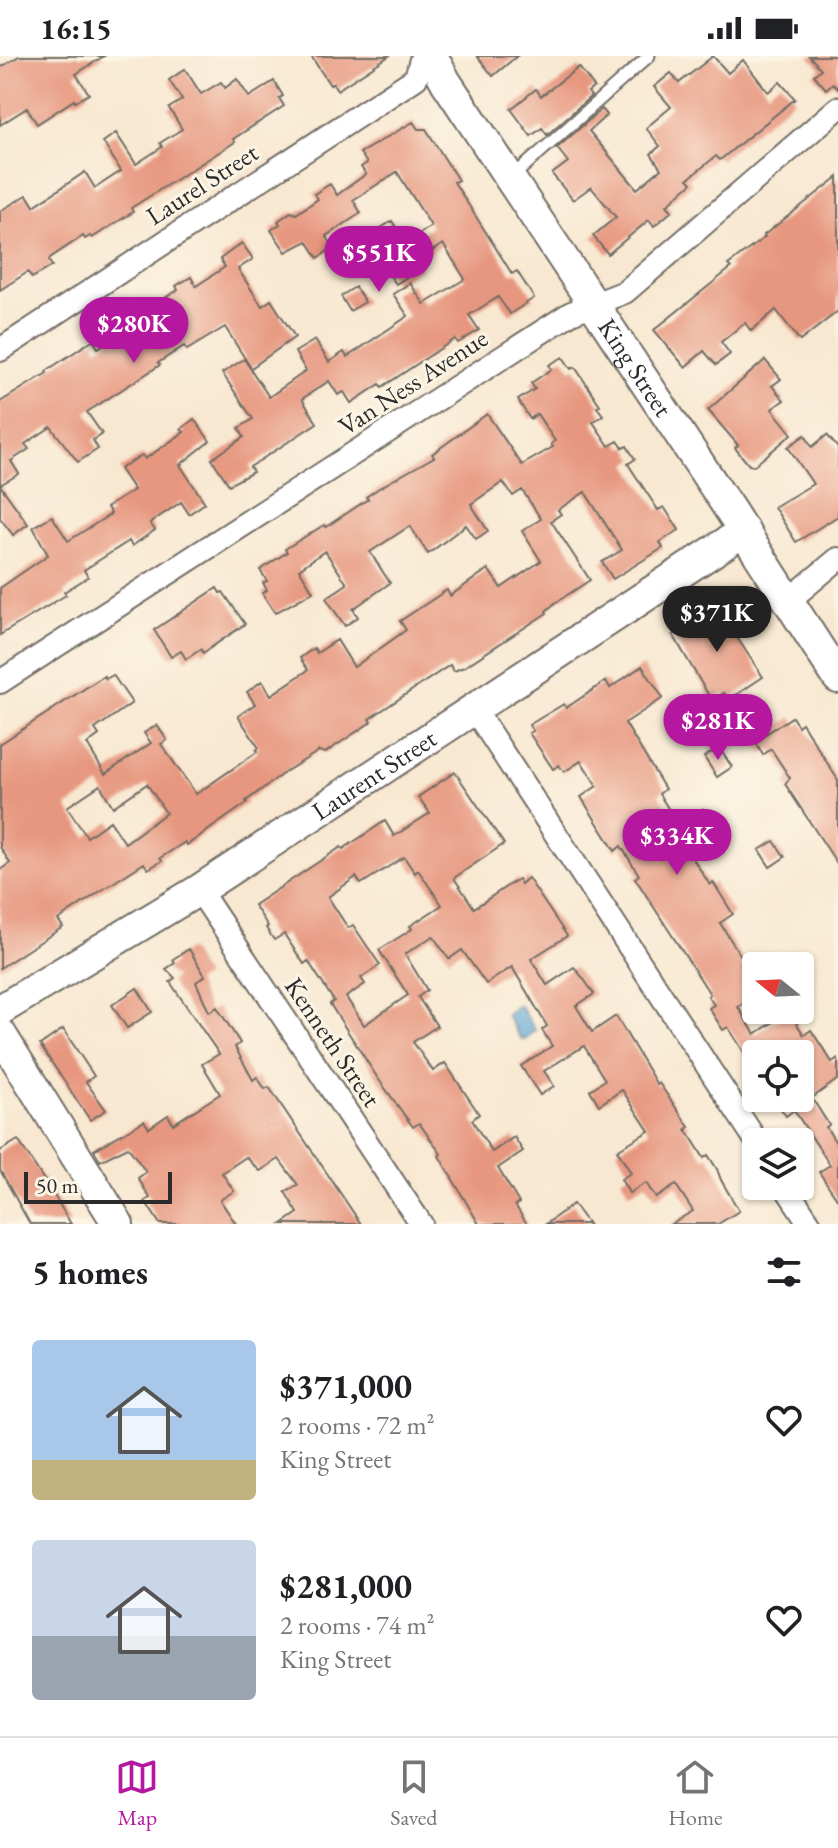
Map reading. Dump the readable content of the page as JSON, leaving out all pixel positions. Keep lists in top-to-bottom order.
{
  "streets": {
    "street": [
      "Laurel Street",
      "King Street",
      "Van Ness Avenue",
      "Laurent Street",
      "Kenneth Street"
    ]
  },
  "crossings": [
    ["King Street", "Van Ness Avenue"],
    ["King Street", "Laurent Street"],
    ["Laurent Street", "Kenneth Street"]
  ],
  "scale_bar": "50 m",
  "north": "left",
  "page": {
    "status": "16:15",
    "price": [
      "$551K",
      "$280K",
      "$371K",
      "$281K",
      "$334K"
    ],
    "scale": "50 m",
    "heading": "5 homes",
    "list": [
      {
        "name": "$371,000",
        "note": "2 rooms · 72 m² · King Street"
      },
      {
        "name": "$281,000",
        "note": "2 rooms · 74 m² · King Street"
      }
    ],
    "tabs": ["Map", "Saved", "Home"]
  }
}
